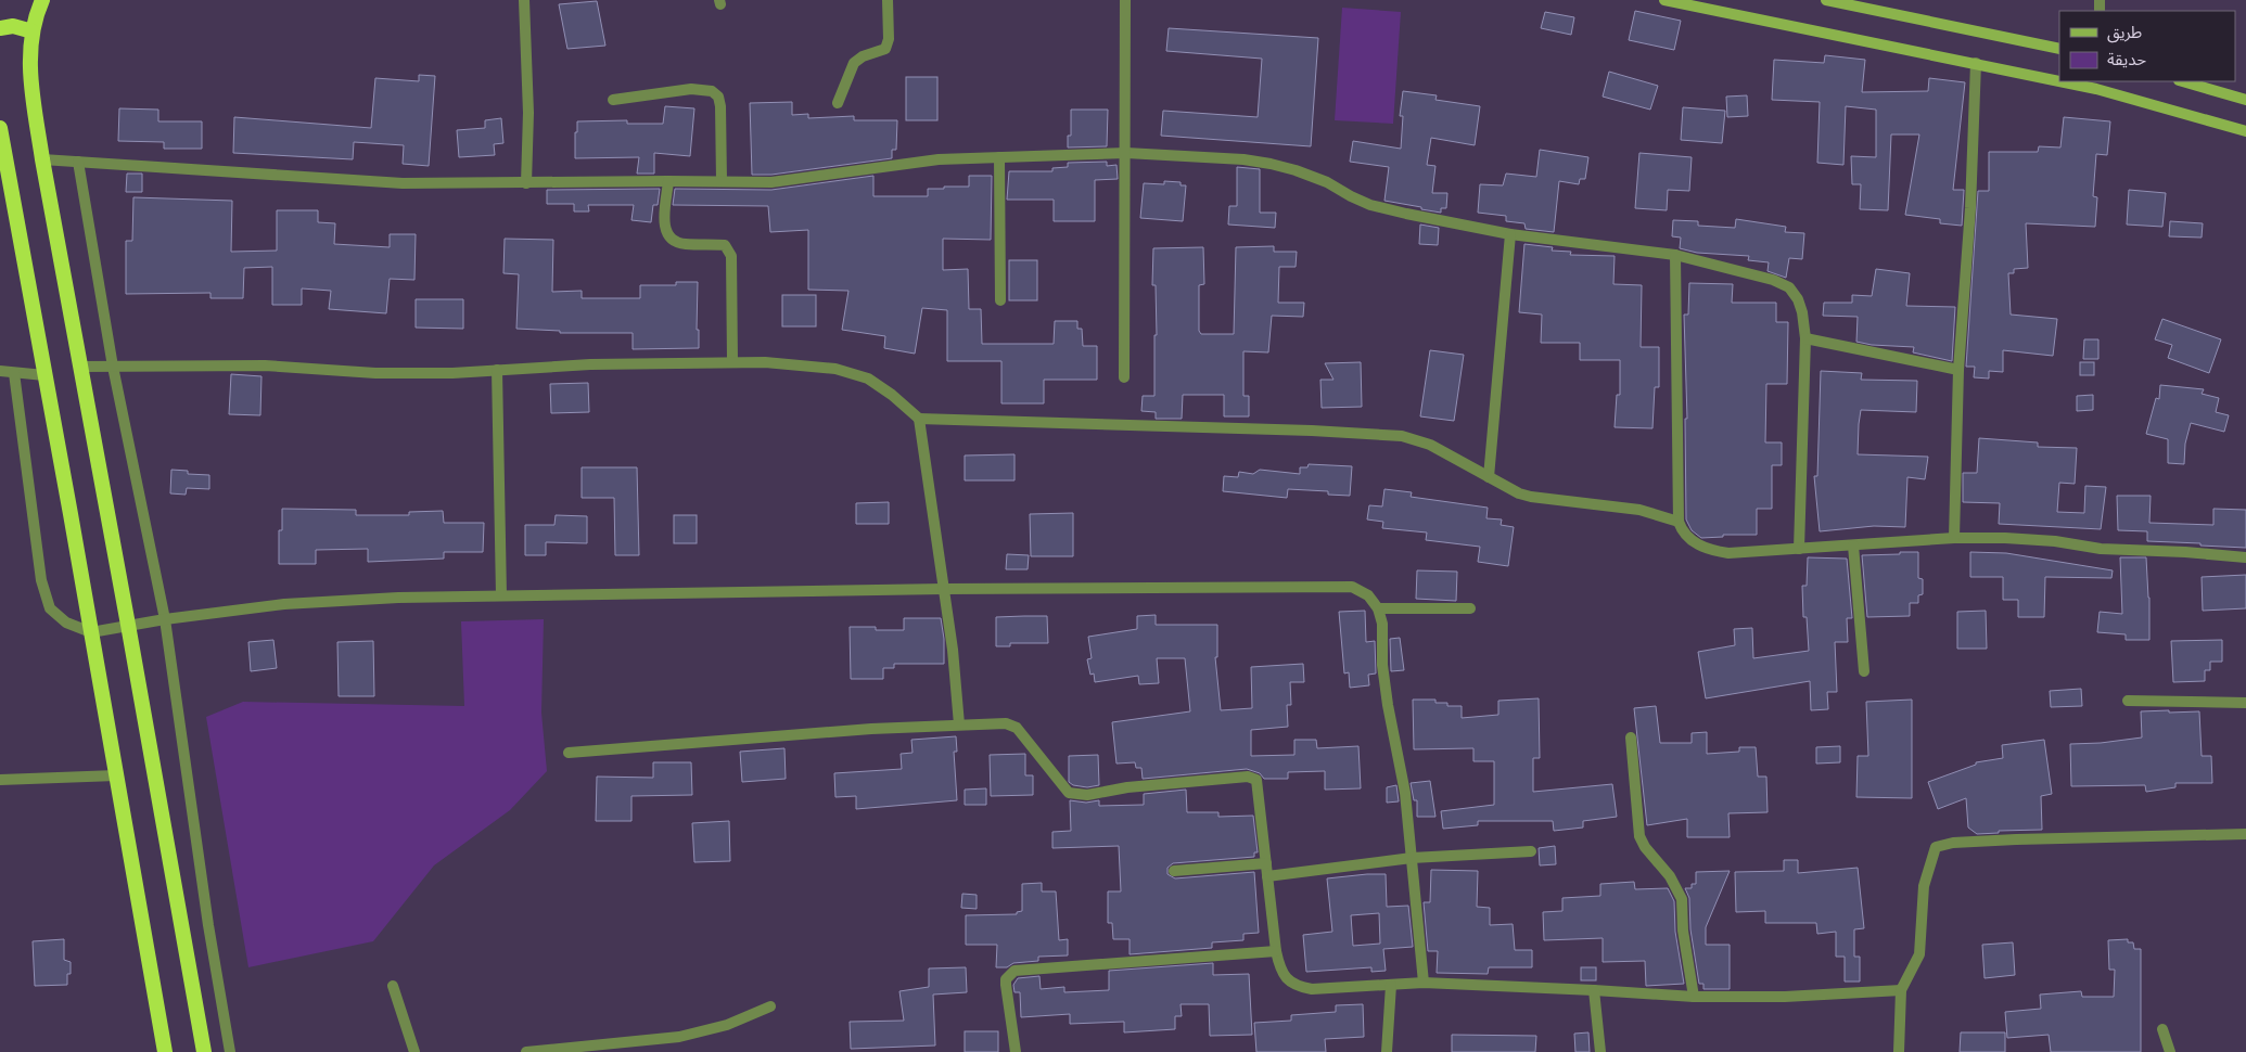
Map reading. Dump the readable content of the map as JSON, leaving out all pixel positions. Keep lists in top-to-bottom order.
{
  "legend": ["طريق", "حديقة"]
}
